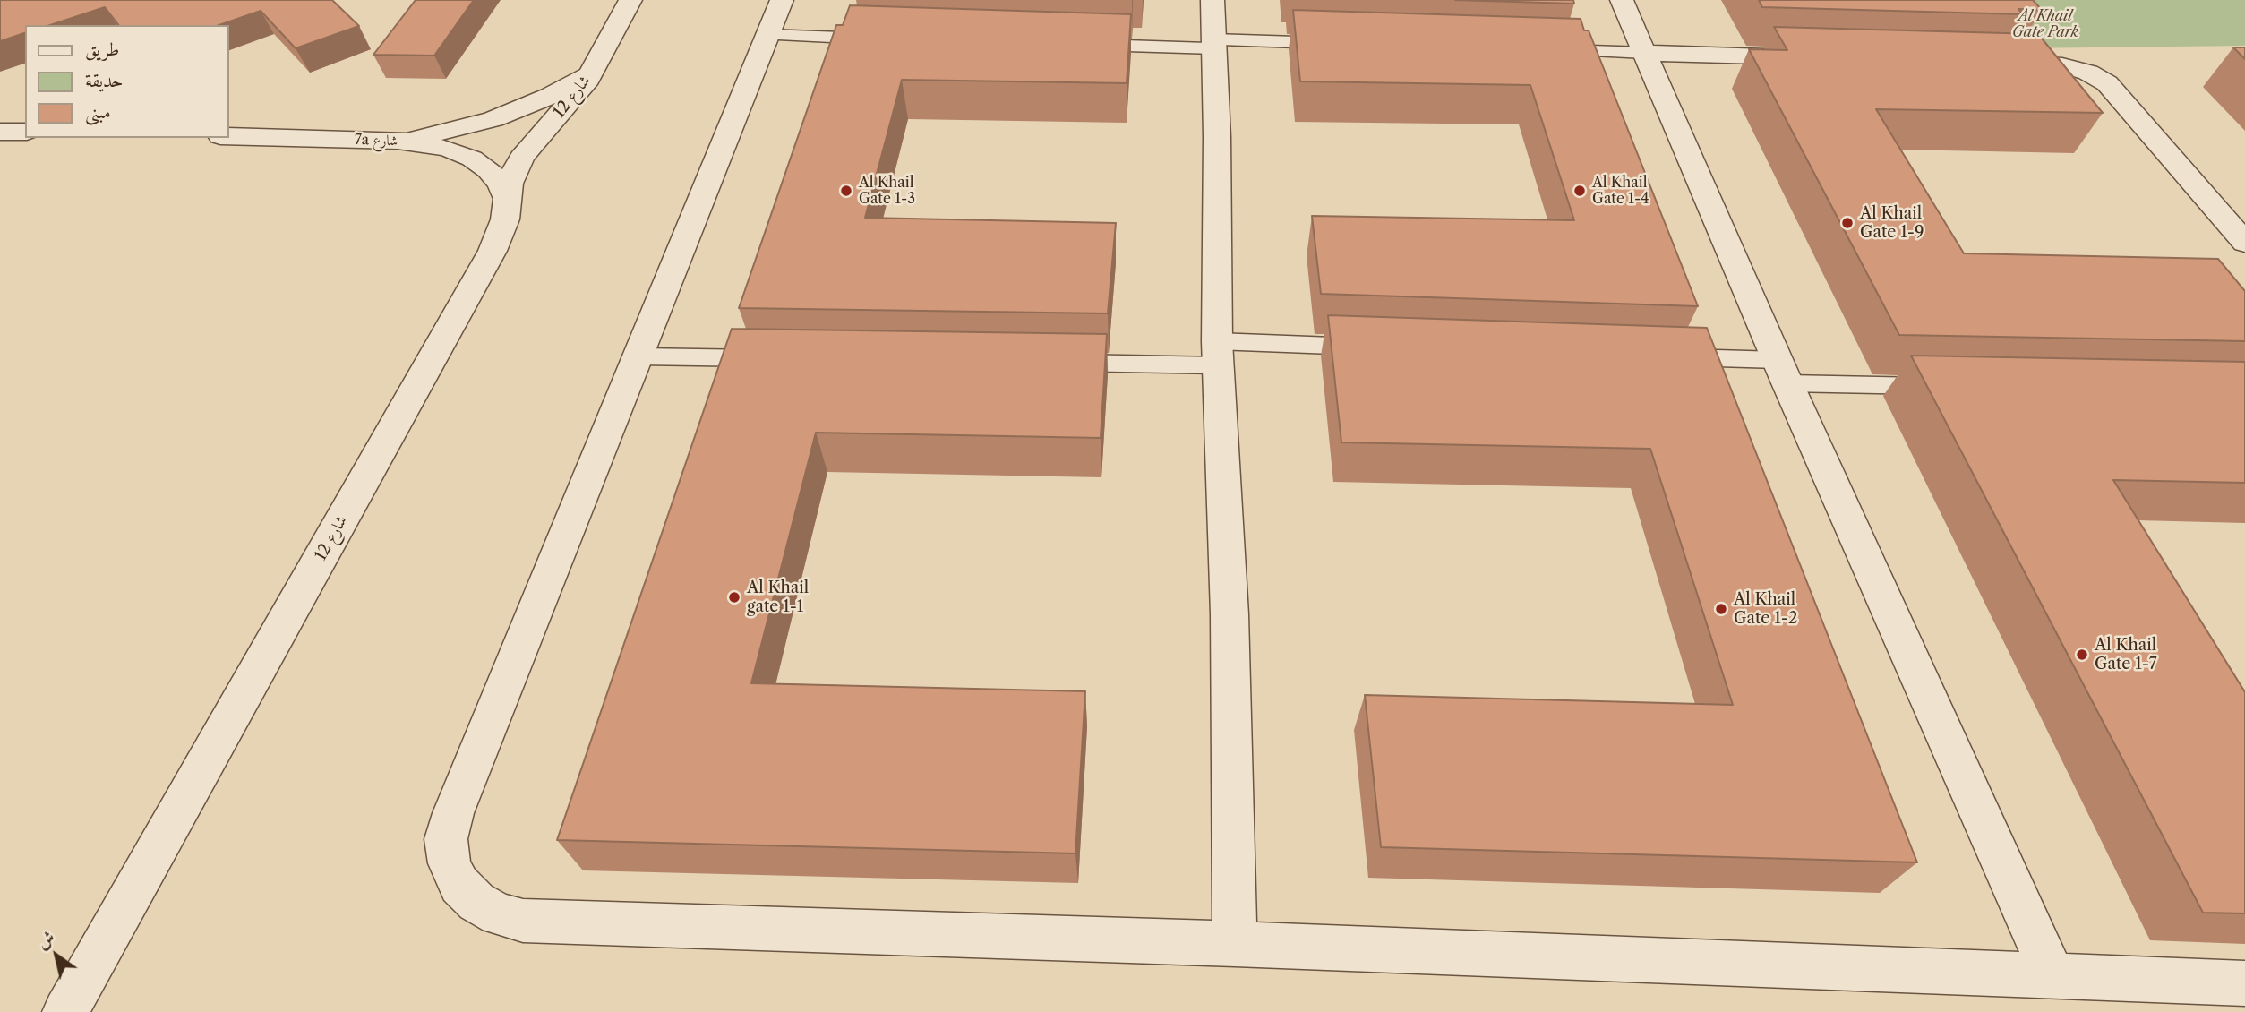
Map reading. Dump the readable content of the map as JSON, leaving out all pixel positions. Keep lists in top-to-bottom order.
{
  "streets": {
    "street": ["شارع 12", "7a شارع"]
  },
  "crossings": [
    ["شارع 12", "7a شارع"]
  ],
  "parks": ["Al Khail Gate Park"],
  "places": [
    "Al Khail Gate 1-3",
    "Al Khail Gate 1-4",
    "Al Khail Gate 1-9",
    "Al Khail gate 1-1",
    "Al Khail Gate 1-2",
    "Al Khail Gate 1-7"
  ],
  "legend": ["طريق", "حديقة", "مبنى"],
  "north": "top left"
}
